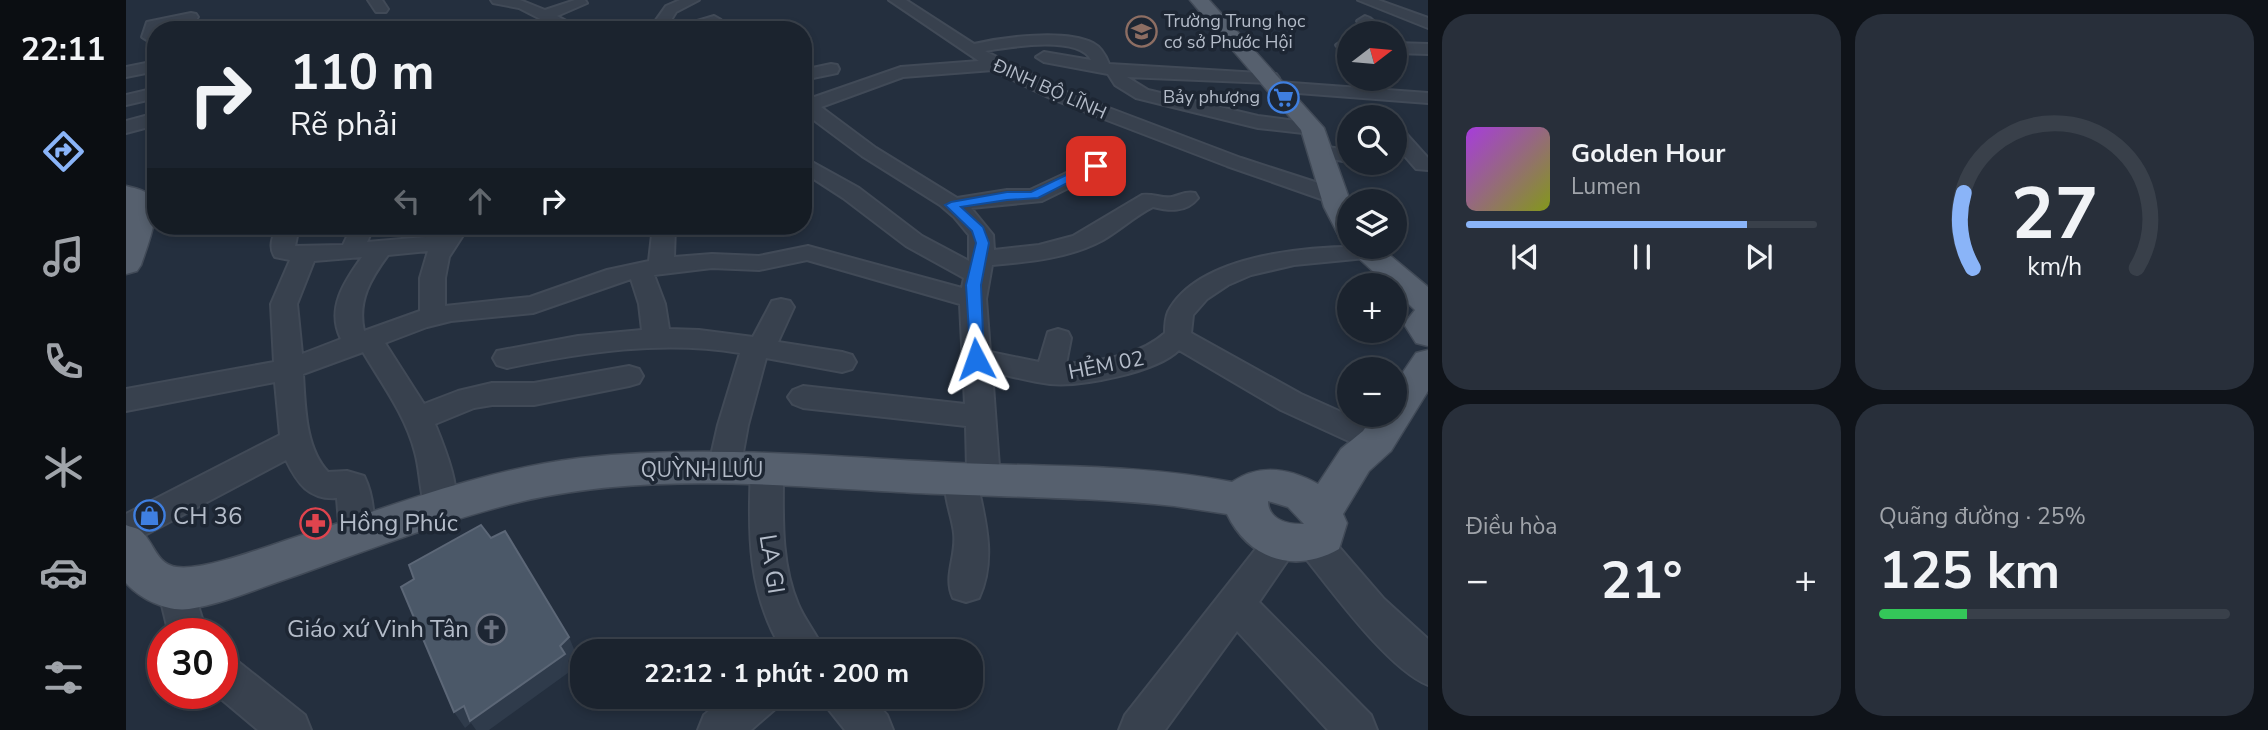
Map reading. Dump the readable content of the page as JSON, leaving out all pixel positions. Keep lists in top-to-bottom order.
{
  "streets": {
    "main road": ["QUỲNH LƯU"],
    "street": ["ĐINH BỘ LĨNH", "HẺM 02", "LA GI"]
  },
  "crossings": [
    ["QUỲNH LƯU", "LA GI"]
  ],
  "places": {
    "school or university": ["Trường Trung học cơ sở Phước Hội"],
    "supermarket": ["Bảy phượng"],
    "shop": ["CH 36"],
    "pharmacy": ["Hồng Phúc"],
    "church": ["Giáo xứ Vinh Tân"]
  },
  "north": "right",
  "page": {
    "tabs": "22:11",
    "map_buttons": ["+", "−"],
    "turn": ["110 m", "Rẽ phải"],
    "song": ["Golden Hour", "Lumen"],
    "tile": [
      "Điều hòa",
      ["Quãng đường · 25%", "125 km"]
    ],
    "heat": ["−", "21°", "+"],
    "limit": "30",
    "trip": "22:12 · 1 phút · 200 m",
    "gauge": ["27", "km/h"]
  }
}
